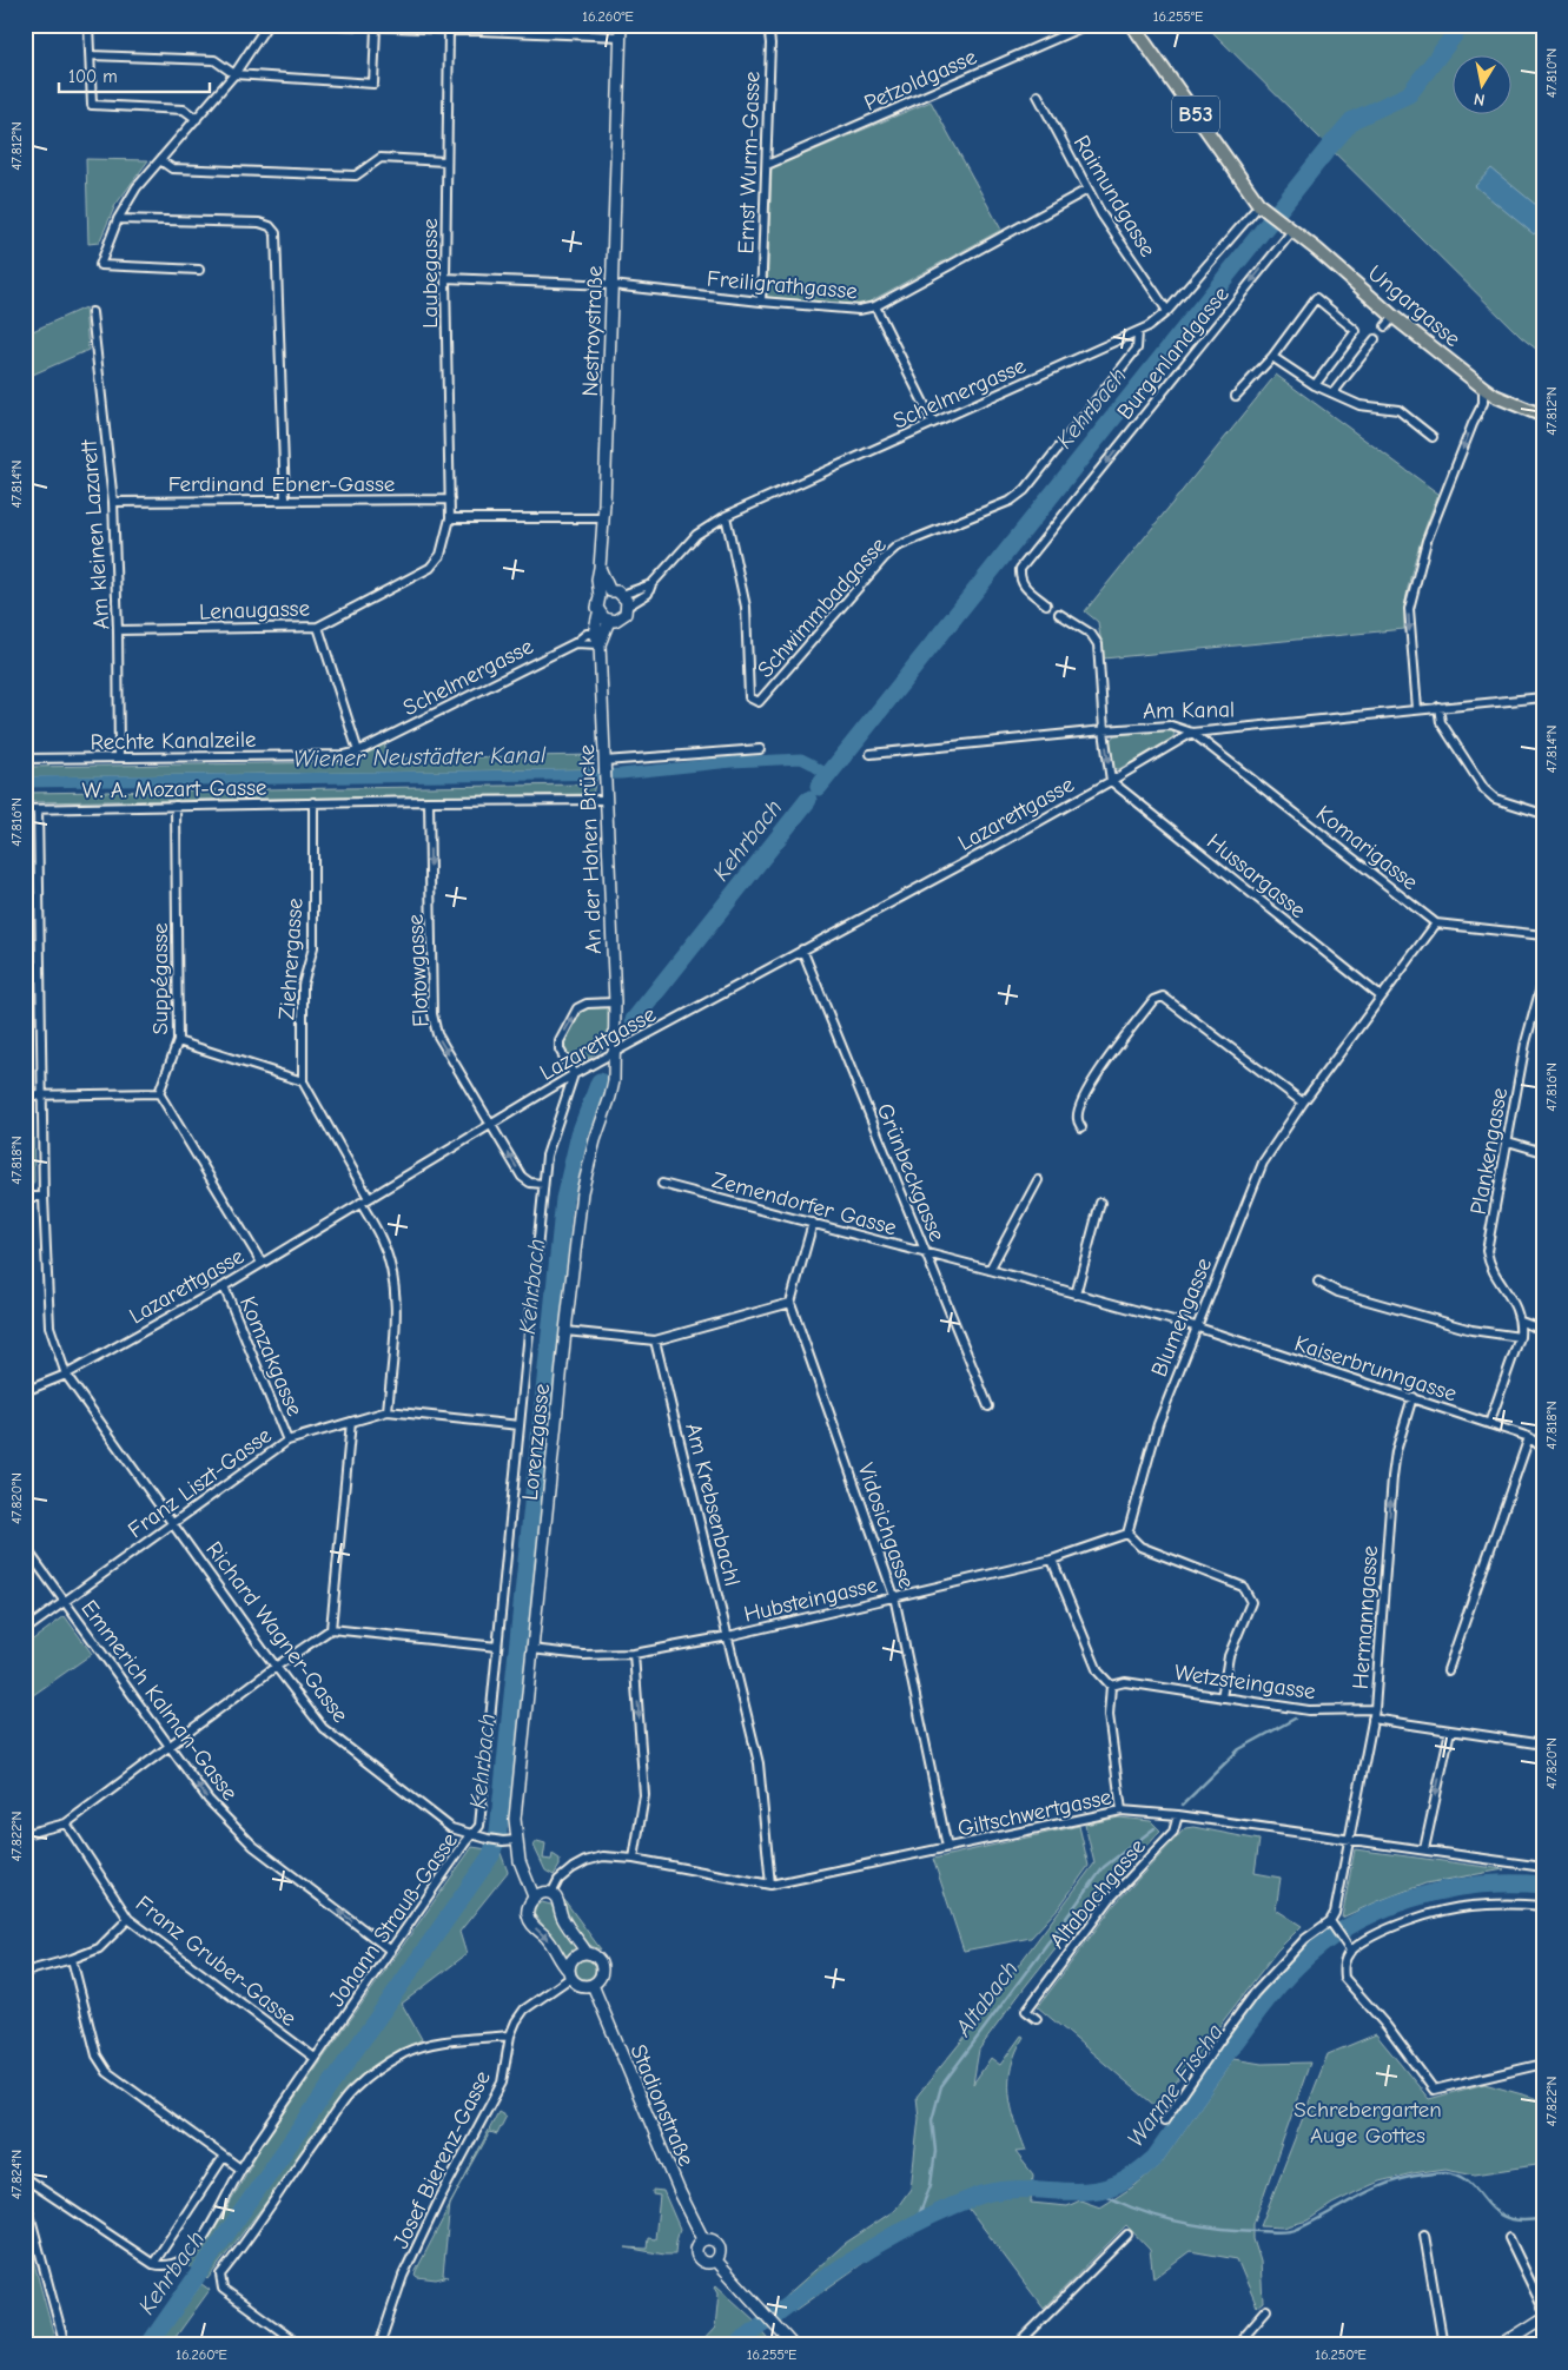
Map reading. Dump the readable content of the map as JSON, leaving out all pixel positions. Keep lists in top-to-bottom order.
{
  "streets": {
    "main road": ["B53", "Ungargasse"],
    "street": [
      "Petzoldgasse",
      "Ernst Wurm-Gasse",
      "Raimundgasse",
      "Laubegasse",
      "Freiligrathgasse",
      "Nestroystraße",
      "Burgenlandgasse",
      "Schelmergasse",
      "Ferdinand Ebner-Gasse",
      "Am kleinen Lazarett",
      "Schwimmbadgasse",
      "Lenaugasse",
      "Am Kanal",
      "Rechte Kanalzeile",
      "W. A. Mozart-Gasse",
      "Lazarettgasse",
      "Komarigasse",
      "An der Hohen Brücke",
      "Hussargasse",
      "Ziehrergasse",
      "Flotowgasse",
      "Suppégasse",
      "Plankengasse",
      "Grünbeckgasse",
      "Zemendorfer Gasse",
      "Blumengasse",
      "Komzakgasse",
      "Kaiserbrunngasse",
      "Lorenzgasse",
      "Franz Liszt-Gasse",
      "Am Krebsenbachl",
      "Vidosichgasse",
      "Hubsteingasse",
      "Hermanngasse",
      "Richard Wagner-Gasse",
      "Wetzsteingasse",
      "Emmerich Kalman-Gasse",
      "Giltschwertgasse",
      "Altabachgasse",
      "Johann Strauß-Gasse",
      "Franz Gruber-Gasse",
      "Stadionstraße",
      "Josef Bierenz-Gasse"
    ]
  },
  "crossings": [
    ["Petzoldgasse", "Ernst Wurm-Gasse"],
    ["B53", "Ungargasse"],
    ["B53", "Schelmergasse"],
    ["Ernst Wurm-Gasse", "Freiligrathgasse"],
    ["Raimundgasse", "Freiligrathgasse"],
    ["Raimundgasse", "Schelmergasse"],
    ["Laubegasse", "Freiligrathgasse"],
    ["Laubegasse", "Ferdinand Ebner-Gasse"],
    ["Laubegasse", "Lenaugasse"],
    ["Freiligrathgasse", "Nestroystraße"],
    ["Ungargasse", "Burgenlandgasse"],
    ["Ungargasse", "Schelmergasse"],
    ["Nestroystraße", "Schelmergasse"],
    ["Nestroystraße", "An der Hohen Brücke"],
    ["Schelmergasse", "Schwimmbadgasse"],
    ["Schelmergasse", "Rechte Kanalzeile"],
    ["Schelmergasse", "An der Hohen Brücke"],
    ["Ferdinand Ebner-Gasse", "Am kleinen Lazarett"],
    ["Am kleinen Lazarett", "Lenaugasse"],
    ["Am kleinen Lazarett", "Rechte Kanalzeile"],
    ["Am Kanal", "Lazarettgasse"],
    ["Am Kanal", "Komarigasse"],
    ["W. A. Mozart-Gasse", "An der Hohen Brücke"],
    ["W. A. Mozart-Gasse", "Ziehrergasse"],
    ["W. A. Mozart-Gasse", "Flotowgasse"],
    ["W. A. Mozart-Gasse", "Suppégasse"],
    ["W. A. Mozart-Gasse", "Richard Wagner-Gasse"],
    ["Lazarettgasse", "Komarigasse"],
    ["Lazarettgasse", "An der Hohen Brücke"],
    ["Lazarettgasse", "Hussargasse"],
    ["Lazarettgasse", "Flotowgasse"],
    ["Lazarettgasse", "Grünbeckgasse"],
    ["Lazarettgasse", "Komzakgasse"],
    ["Lazarettgasse", "Lorenzgasse"],
    ["Lazarettgasse", "Richard Wagner-Gasse"],
    ["Lazarettgasse", "Johann Strauß-Gasse"],
    ["Komarigasse", "Blumengasse"],
    ["An der Hohen Brücke", "Lorenzgasse"],
    ["Hussargasse", "Blumengasse"],
    ["Plankengasse", "Kaiserbrunngasse"],
    ["Grünbeckgasse", "Zemendorfer Gasse"],
    ["Zemendorfer Gasse", "Blumengasse"],
    ["Zemendorfer Gasse", "Kaiserbrunngasse"],
    ["Blumengasse", "Kaiserbrunngasse"],
    ["Blumengasse", "Hubsteingasse"],
    ["Komzakgasse", "Franz Liszt-Gasse"],
    ["Kaiserbrunngasse", "Hermanngasse"],
    ["Lorenzgasse", "Hubsteingasse"],
    ["Lorenzgasse", "Richard Wagner-Gasse"],
    ["Franz Liszt-Gasse", "Richard Wagner-Gasse"],
    ["Franz Liszt-Gasse", "Emmerich Kalman-Gasse"],
    ["Franz Liszt-Gasse", "Johann Strauß-Gasse"],
    ["Am Krebsenbachl", "Hubsteingasse"],
    ["Am Krebsenbachl", "Giltschwertgasse"],
    ["Vidosichgasse", "Hubsteingasse"],
    ["Vidosichgasse", "Giltschwertgasse"],
    ["Hermanngasse", "Wetzsteingasse"],
    ["Hermanngasse", "Giltschwertgasse"],
    ["Richard Wagner-Gasse", "Johann Strauß-Gasse"],
    ["Emmerich Kalman-Gasse", "Johann Strauß-Gasse"],
    ["Giltschwertgasse", "Altabachgasse"],
    ["Johann Strauß-Gasse", "Franz Gruber-Gasse"],
    ["Stadionstraße", "Josef Bierenz-Gasse"]
  ],
  "one_way": [
    "Burgenlandgasse",
    "Flotowgasse",
    "Hermanngasse",
    "Emmerich Kalman-Gasse"
  ],
  "water": [
    "Kehrbach",
    "Wiener Neustädter Kanal",
    "Altabach",
    "Warme Fischa"
  ],
  "parks": ["Schrebergarten Auge Gottes"],
  "scale_bar": "100 m",
  "north": "bottom",
  "coordinates": [
    "16.260°E",
    "16.255°E",
    "47.810°N",
    "47.812°N",
    "47.814°N",
    "47.816°N",
    "47.818°N",
    "47.820°N",
    "47.822°N",
    "47.824°N",
    "16.250°E"
  ]
}
